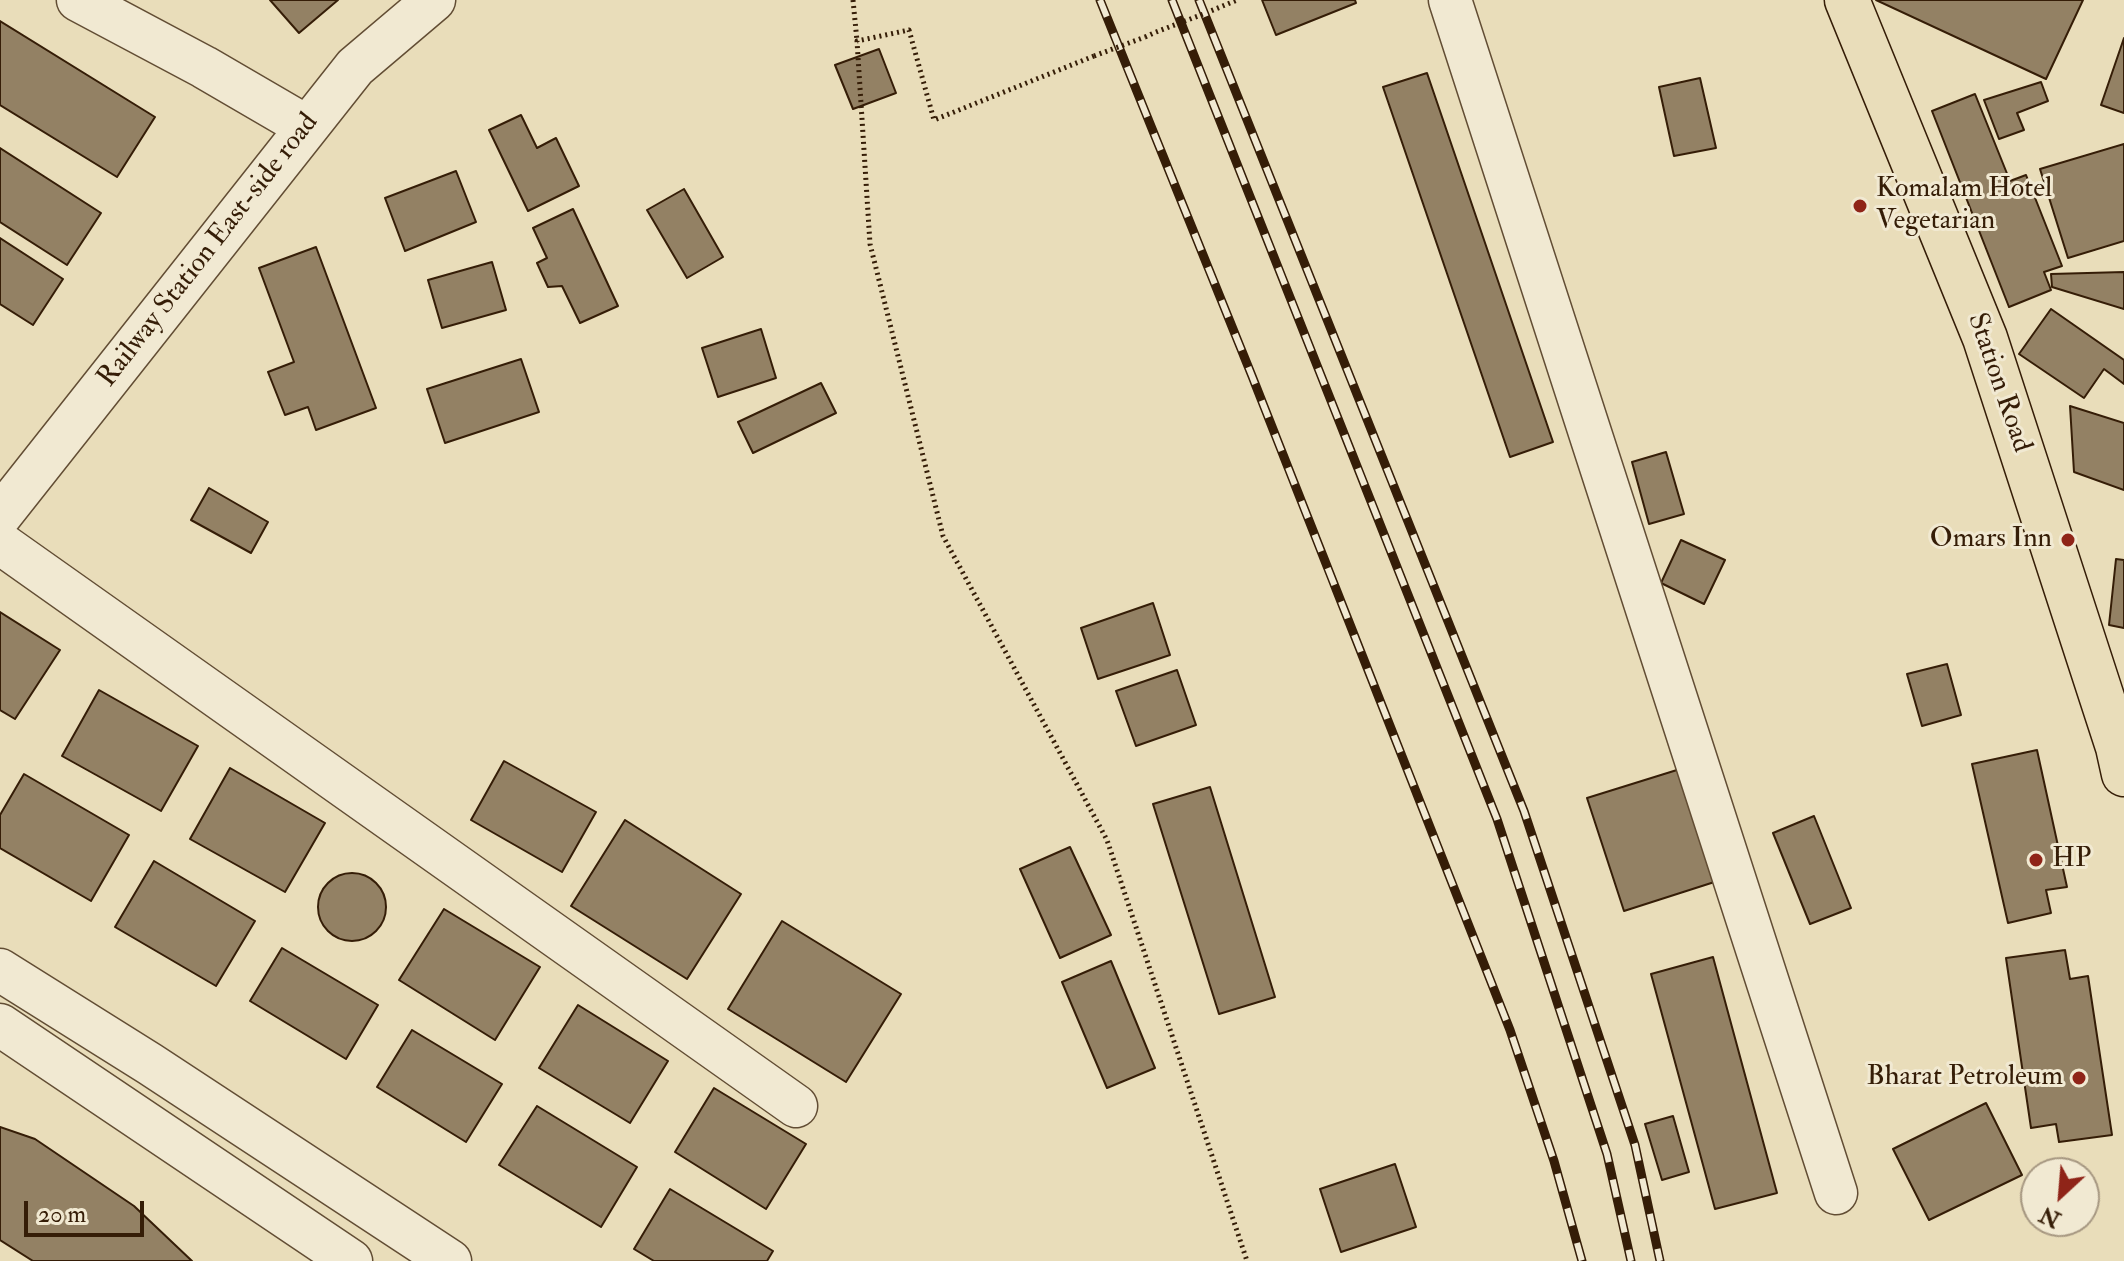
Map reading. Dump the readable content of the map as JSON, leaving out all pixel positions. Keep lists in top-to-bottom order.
{
  "streets": {
    "main road": ["Station Road"],
    "street": ["Railway Station East-side road"]
  },
  "places": [
    "Komalam Hotel Vegetarian",
    "Omars Inn",
    "HP",
    "Bharat Petroleum"
  ],
  "scale_bar": "20 m",
  "north": "bottom left"
}
